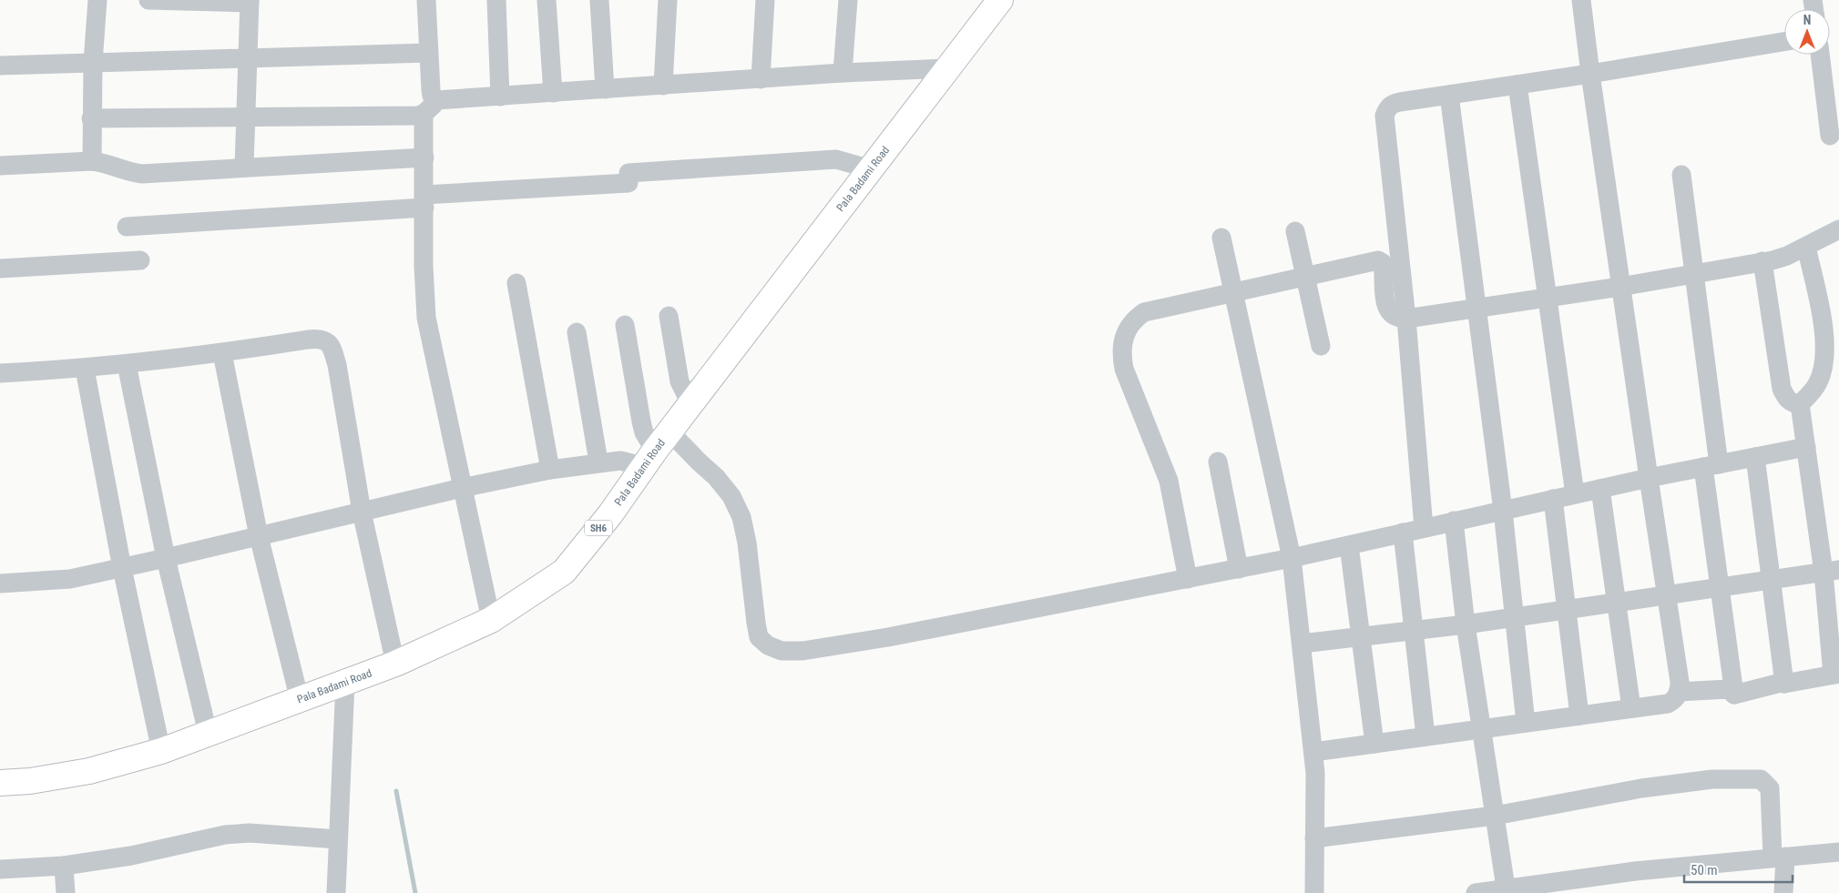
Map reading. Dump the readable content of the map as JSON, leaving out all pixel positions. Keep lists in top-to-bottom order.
{
  "streets": {
    "main road": ["Pala Badami Road", "SH6"]
  },
  "scale_bar": "50 m",
  "north": "top"
}
